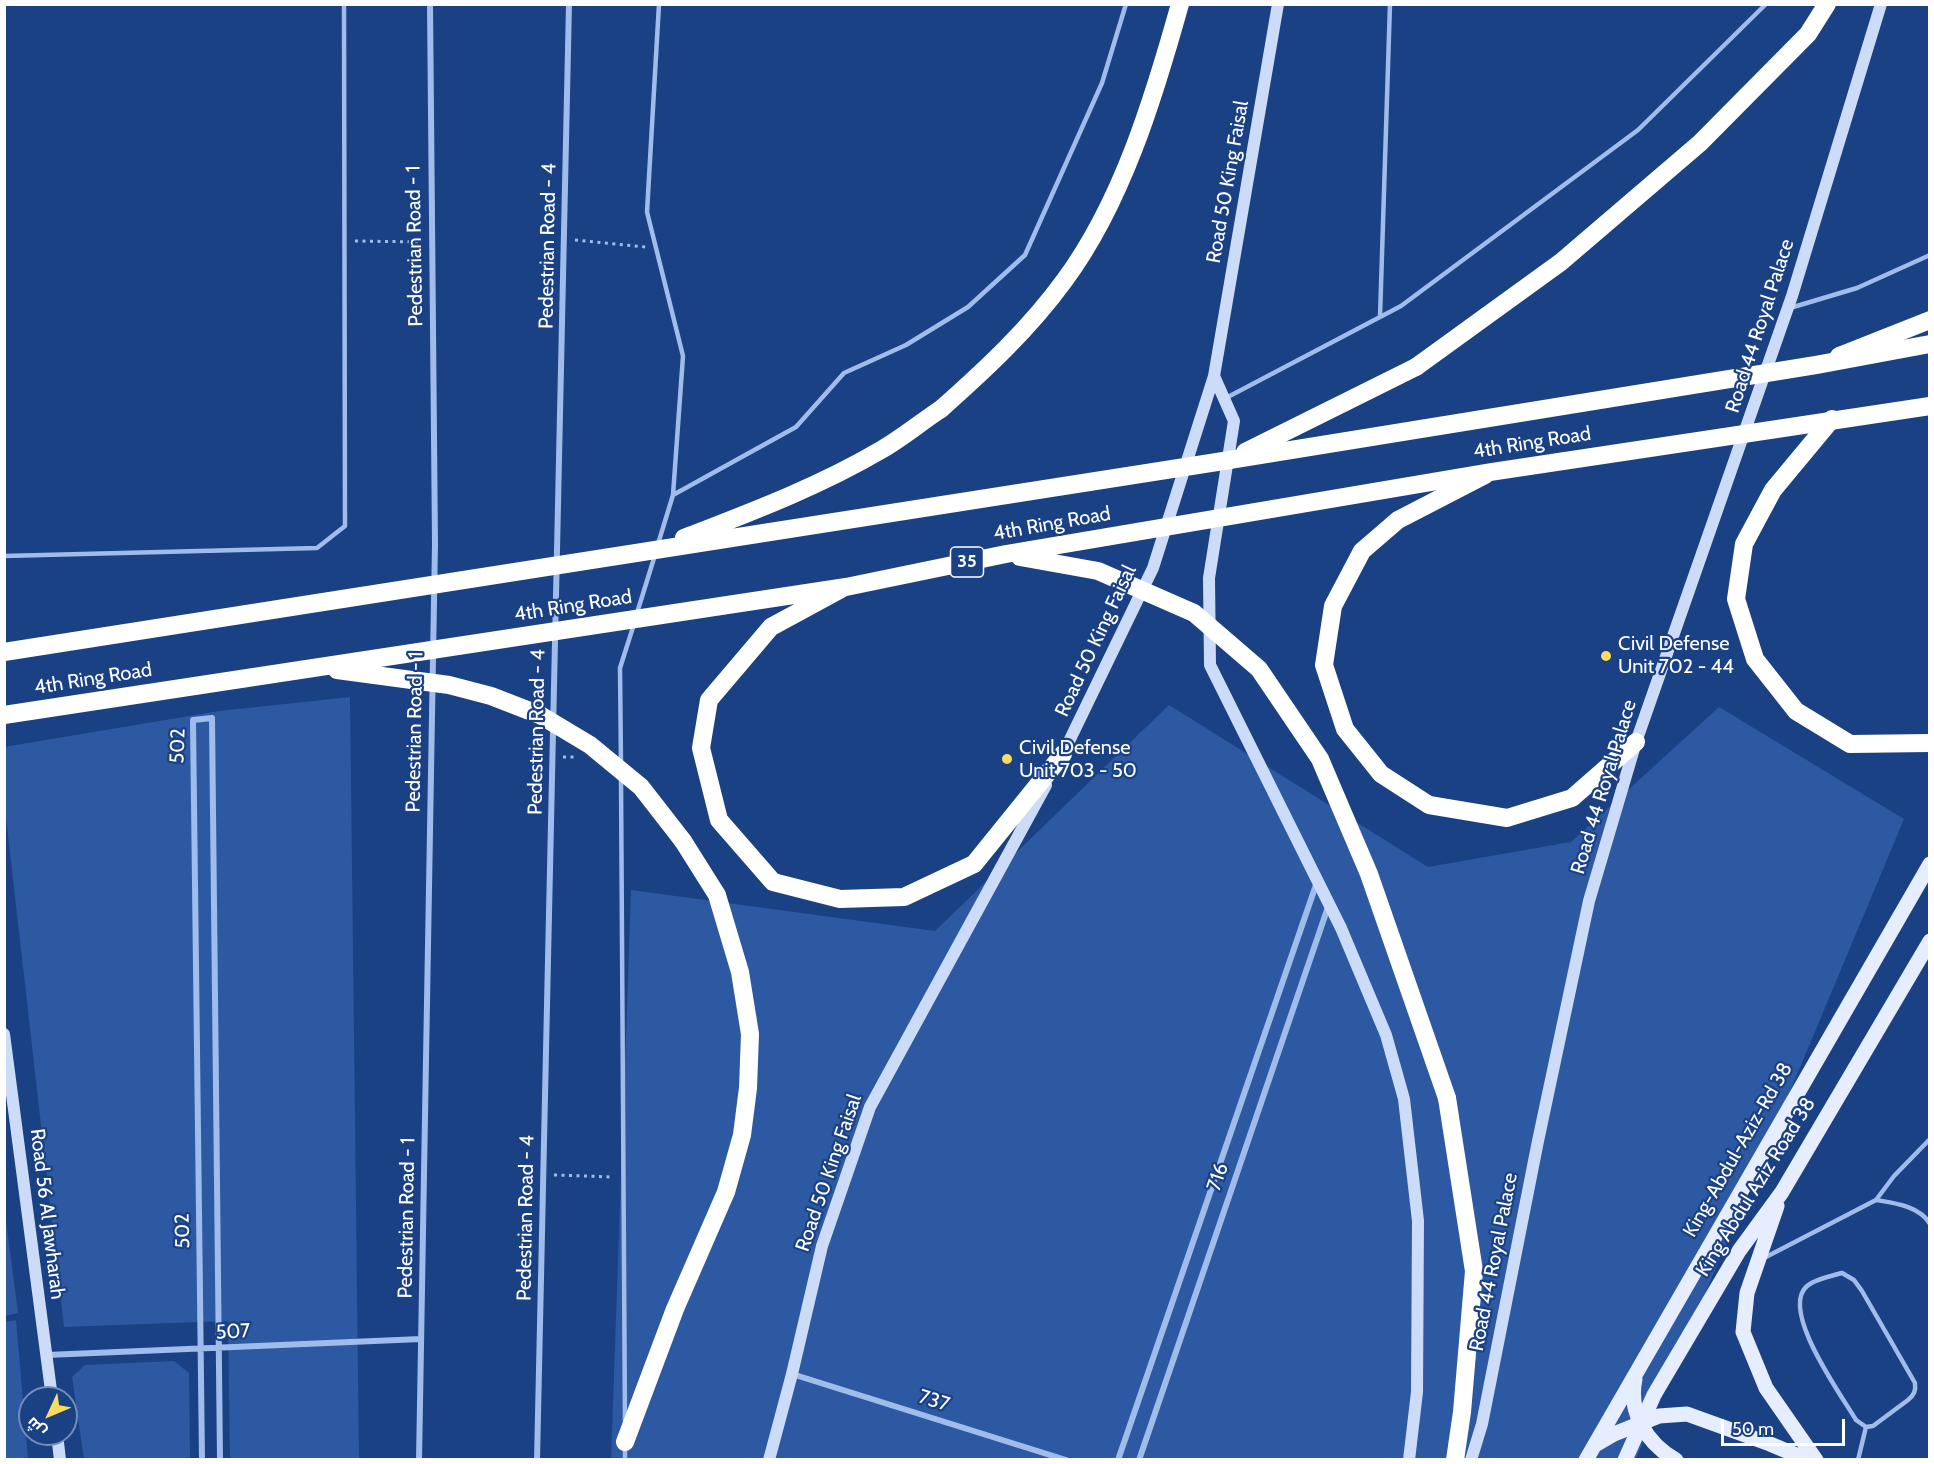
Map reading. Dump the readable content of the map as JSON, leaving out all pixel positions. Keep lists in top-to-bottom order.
{
  "streets": {
    "highway": ["4th Ring Road", "35"],
    "main road": [
      "Road 50 King Faisal",
      "Road 44 Royal Palace",
      "King-Abdul-Aziz-Rd 38",
      "King Abdul Aziz Road 38",
      "Road 56 Al Jawharah"
    ],
    "street": [
      "Pedestrian Road - 1",
      "Pedestrian Road - 4",
      "502",
      "716",
      "507",
      "737"
    ]
  },
  "crossings": [
    ["Road 50 King Faisal", "737"],
    ["Pedestrian Road - 1", "507"],
    ["502", "507"],
    ["Road 56 Al Jawharah", "507"]
  ],
  "places": ["Civil Defense Unit 702 - 44", "Civil Defense Unit 703 - 50"],
  "scale_bar": "50 m",
  "north": "bottom left"
}
